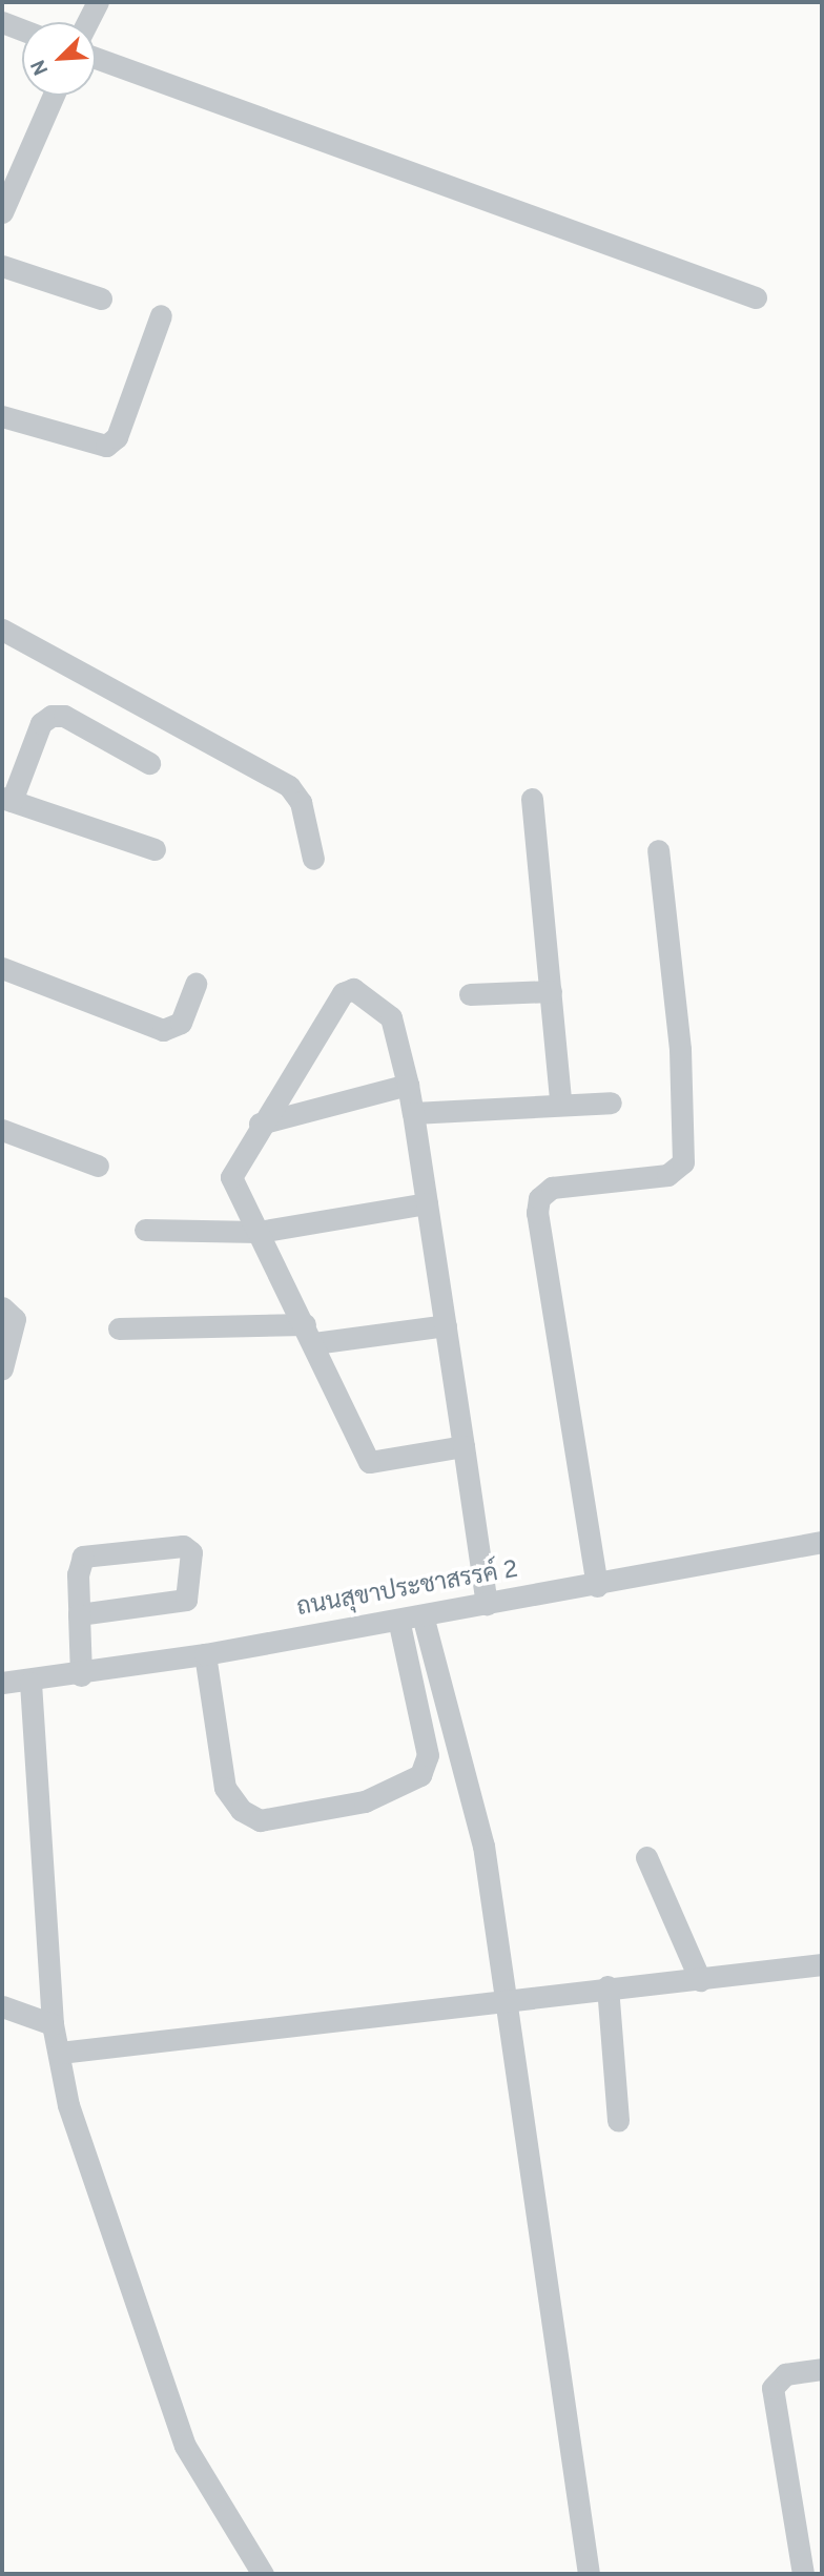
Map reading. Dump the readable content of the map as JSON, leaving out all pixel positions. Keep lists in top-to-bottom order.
{
  "streets": {
    "street": ["ถนนสุขาประชาสรรค์ 2"]
  },
  "north": "bottom left"
}
